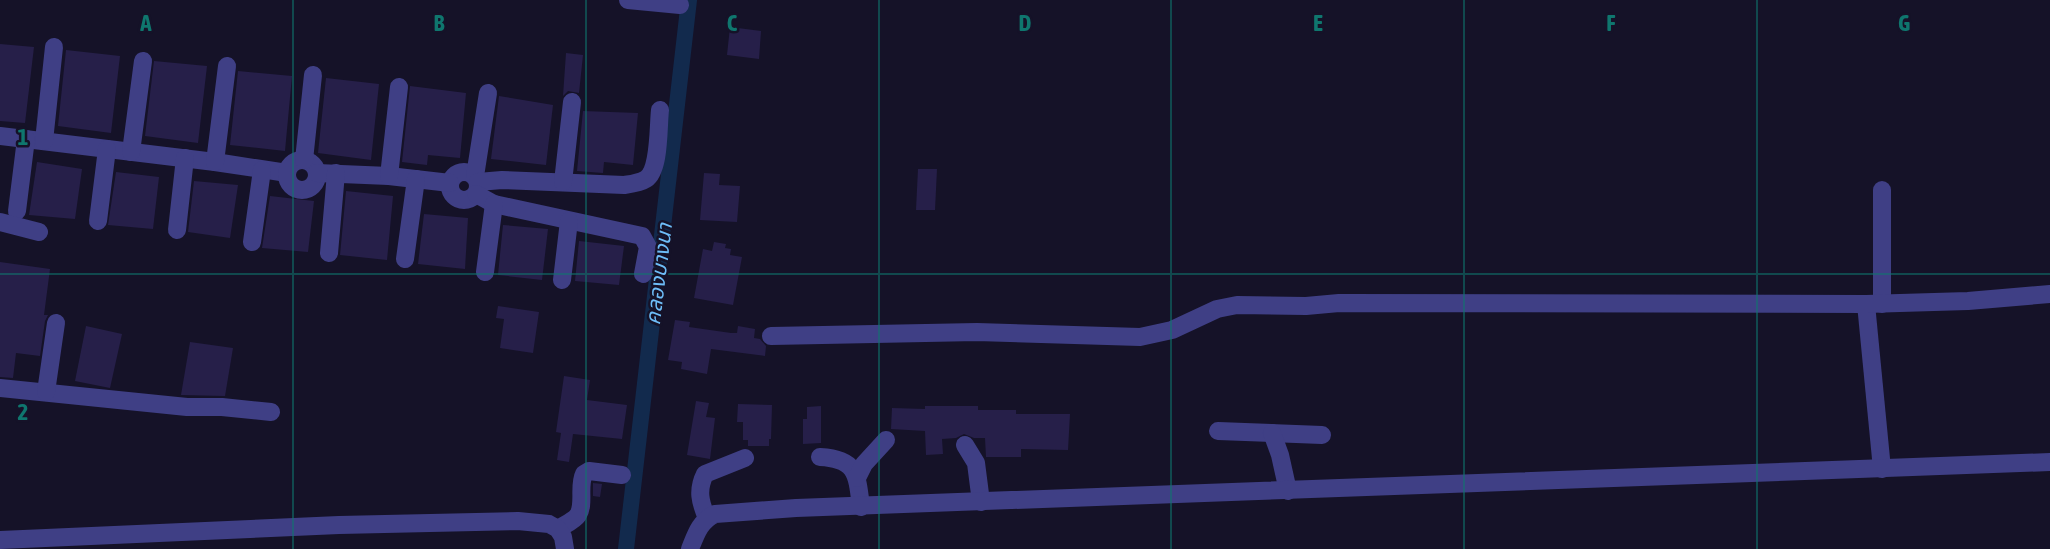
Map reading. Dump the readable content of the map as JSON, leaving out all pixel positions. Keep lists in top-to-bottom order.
{
  "water": ["คลองบางนา"],
  "grid": {
    "columns": [
      "A",
      "B",
      "C",
      "D",
      "E",
      "F",
      "G"
    ],
    "rows": ["1", "2"]
  }
}
